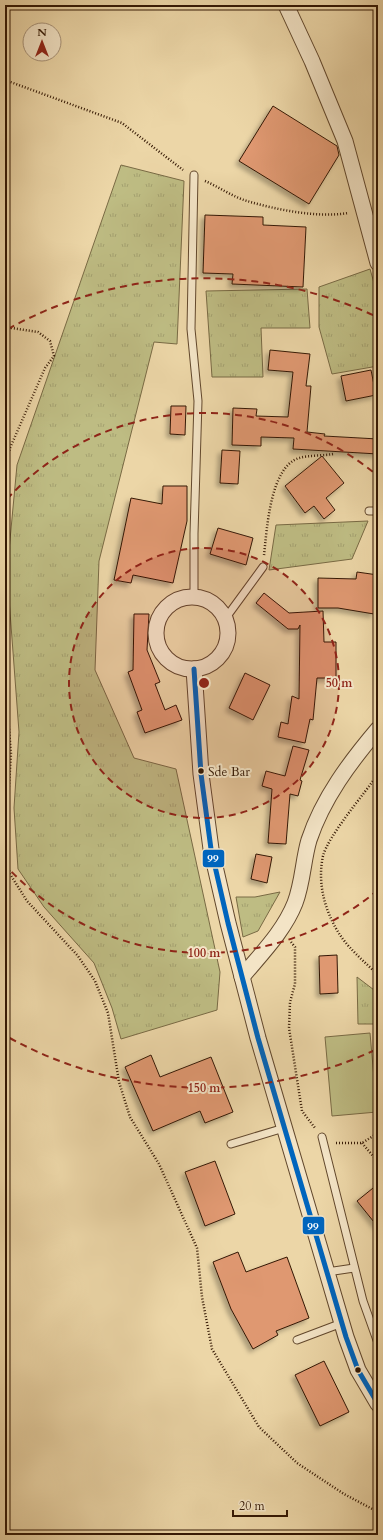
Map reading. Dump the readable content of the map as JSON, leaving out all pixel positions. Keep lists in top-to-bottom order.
{
  "places": ["Sde Bar"],
  "lines": ["transit line 99"],
  "scale_bar": "20 m",
  "north": "top",
  "rings": ["50 m", "100 m", "150 m"]
}
